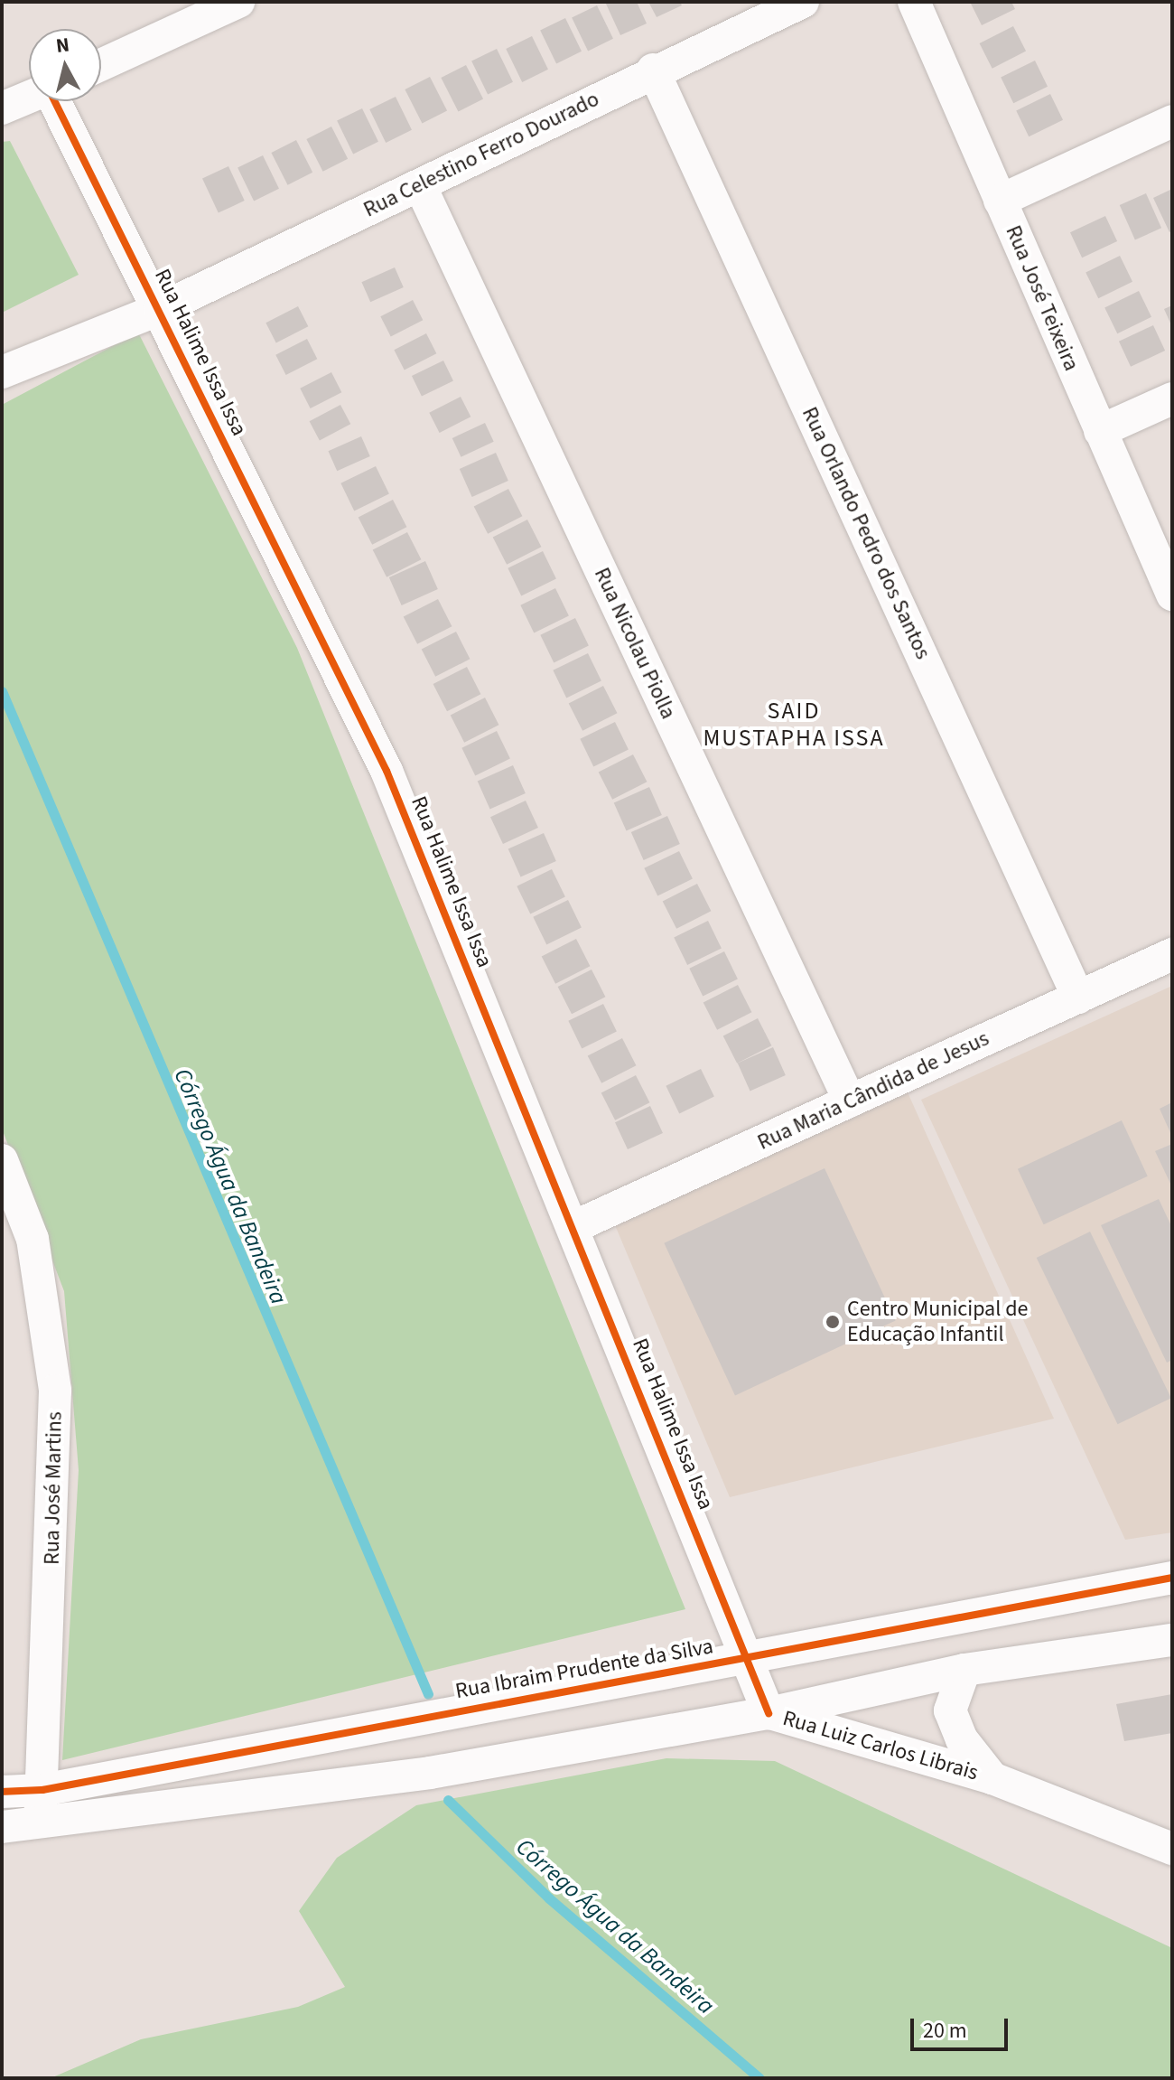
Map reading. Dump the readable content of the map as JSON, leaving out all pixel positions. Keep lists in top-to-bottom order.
{
  "streets": {
    "street": [
      "Rua Celestino Ferro Dourado",
      "Rua José Teixeira",
      "Rua Halime Issa Issa",
      "Rua Orlando Pedro dos Santos",
      "Rua Nicolau Piolla",
      "Rua Maria Cândida de Jesus",
      "Rua José Martins",
      "Rua Ibraim Prudente da Silva",
      "Rua Luiz Carlos Librais"
    ]
  },
  "crossings": [
    ["Rua Celestino Ferro Dourado", "Rua Halime Issa Issa"],
    ["Rua Celestino Ferro Dourado", "Rua Orlando Pedro dos Santos"],
    ["Rua Celestino Ferro Dourado", "Rua Nicolau Piolla"],
    ["Rua Halime Issa Issa", "Rua Maria Cândida de Jesus"],
    ["Rua Halime Issa Issa", "Rua Ibraim Prudente da Silva"],
    ["Rua Halime Issa Issa", "Rua Luiz Carlos Librais"],
    ["Rua Orlando Pedro dos Santos", "Rua Maria Cândida de Jesus"],
    ["Rua Nicolau Piolla", "Rua Maria Cândida de Jesus"],
    ["Rua José Martins", "Rua Ibraim Prudente da Silva"]
  ],
  "districts": ["SAID MUSTAPHA ISSA"],
  "water": ["Córrego Água da Bandeira"],
  "places": ["Centro Municipal de Educação Infantil"],
  "scale_bar": "20 m",
  "north": "top"
}
